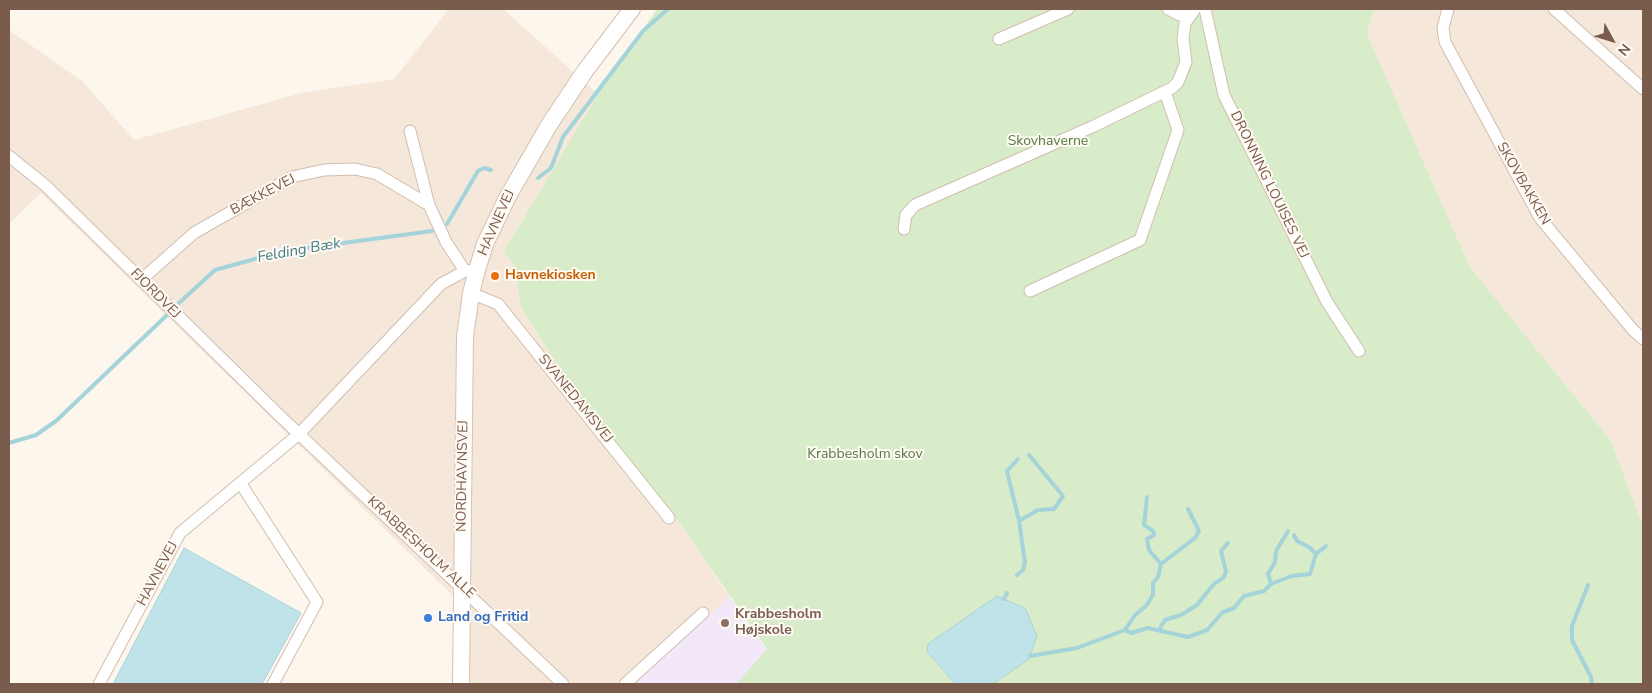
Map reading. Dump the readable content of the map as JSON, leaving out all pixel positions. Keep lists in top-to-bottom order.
{
  "streets": {
    "street": [
      "SKOVBAKKEN",
      "DRONNING LOUISES VEJ",
      "BÆKKEVEJ",
      "HAVNEVEJ",
      "FJORDVEJ",
      "SVANEDAMSVEJ",
      "NORDHAVNSVEJ",
      "KRABBESHOLM ALLE"
    ]
  },
  "crossings": [
    ["BÆKKEVEJ", "FJORDVEJ"],
    ["HAVNEVEJ", "FJORDVEJ"],
    ["HAVNEVEJ", "NORDHAVNSVEJ"],
    ["HAVNEVEJ", "KRABBESHOLM ALLE"],
    ["FJORDVEJ", "KRABBESHOLM ALLE"],
    ["SVANEDAMSVEJ", "NORDHAVNSVEJ"],
    ["NORDHAVNSVEJ", "KRABBESHOLM ALLE"]
  ],
  "water": ["Felding Bæk"],
  "parks": ["Skovhaverne", "Krabbesholm skov"],
  "places": ["Havnekiosken", "Land og Fritid", "Krabbesholm Højskole"],
  "north": "bottom right"
}
